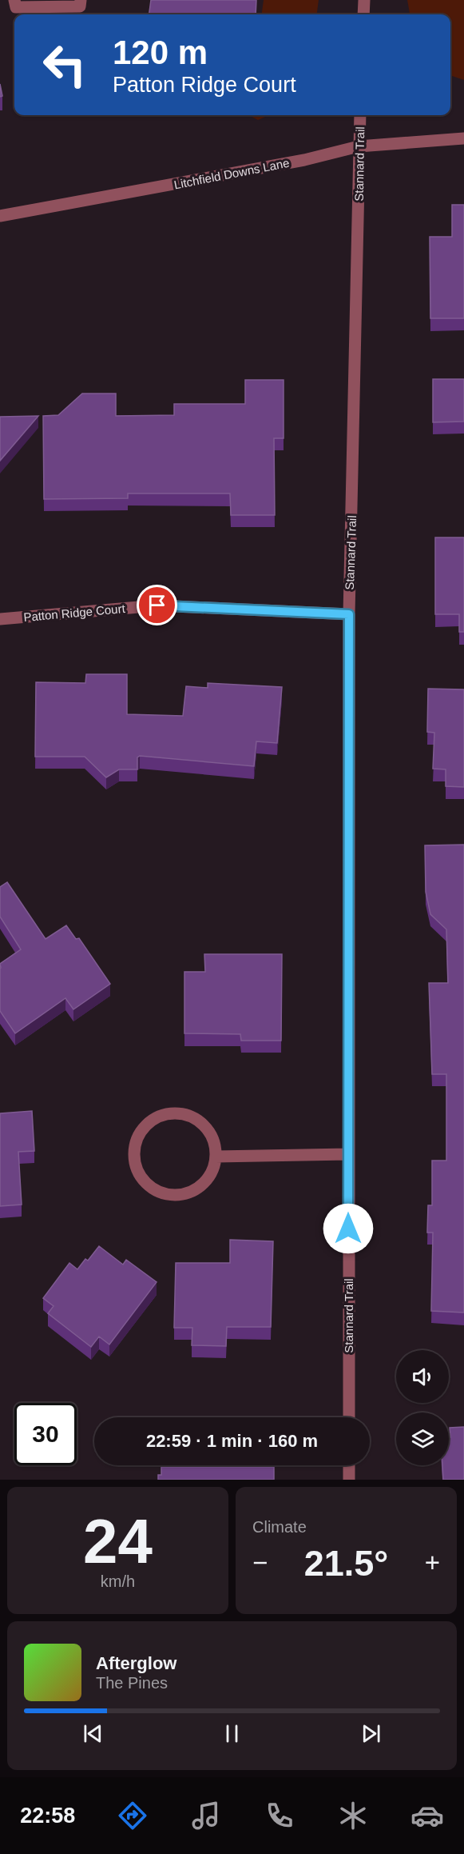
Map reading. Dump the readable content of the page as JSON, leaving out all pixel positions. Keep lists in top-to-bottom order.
{
  "streets": {
    "street": ["Stannard Trail", "Litchfield Downs Lane", "Patton Ridge Court"]
  },
  "crossings": [
    ["Stannard Trail", "Litchfield Downs Lane"],
    ["Stannard Trail", "Patton Ridge Court"]
  ],
  "page": {
    "turn": ["120 m", "Patton Ridge Court"],
    "limit": "30",
    "trip": "22:59 · 1 min · 160 m",
    "tile": [
      ["24", "km/h"],
      "Climate"
    ],
    "heat": ["−", "21.5°", "+"],
    "song": ["Afterglow", "The Pines"],
    "tabs": "22:58"
  }
}
